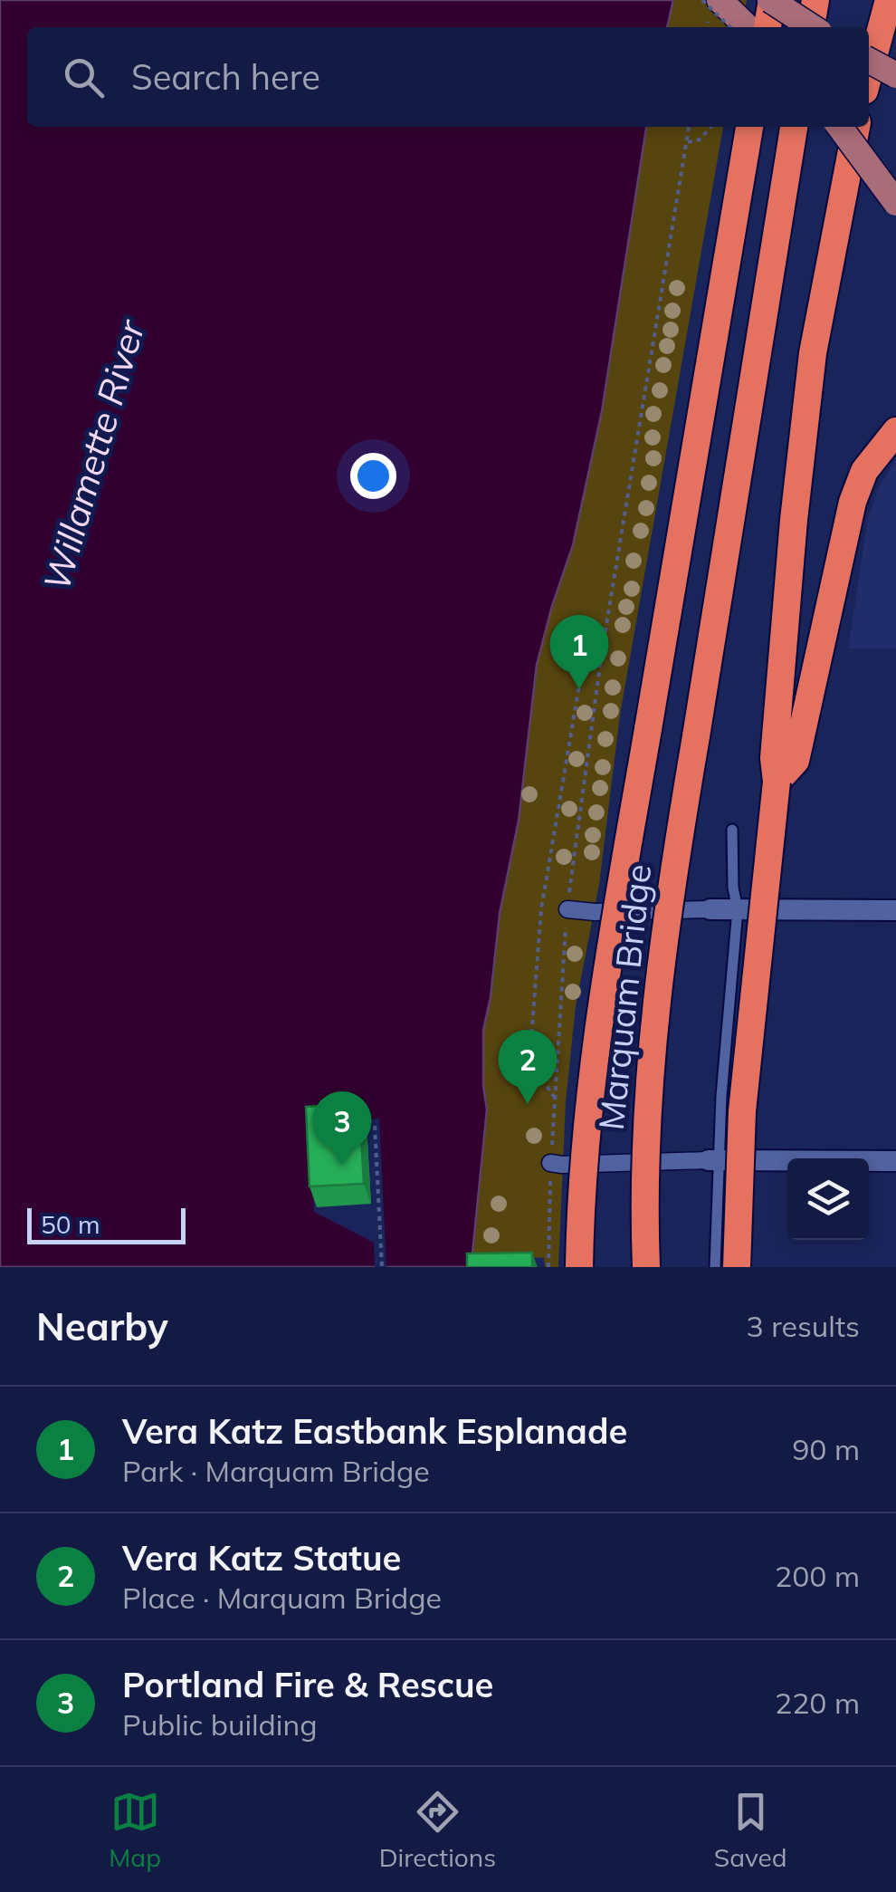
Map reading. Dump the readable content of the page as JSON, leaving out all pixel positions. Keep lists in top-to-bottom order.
{
  "streets": {
    "highway": ["Marquam Bridge"]
  },
  "water": ["Willamette River"],
  "scale_bar": "50 m",
  "page": {
    "search": "Search here",
    "pins": ["1", "2", "3"],
    "scale": "50 m",
    "heading": ["Nearby", "3 results"],
    "list": [
      {
        "mark": "1",
        "name": "Vera Katz Eastbank Esplanade",
        "note": "Park · Marquam Bridge",
        "value": "90 m"
      },
      {
        "mark": "2",
        "name": "Vera Katz Statue",
        "note": "Place · Marquam Bridge",
        "value": "200 m"
      },
      {
        "mark": "3",
        "name": "Portland Fire & Rescue",
        "note": "Public building",
        "value": "220 m"
      }
    ],
    "nav": ["Map", "Directions", "Saved"]
  }
}
